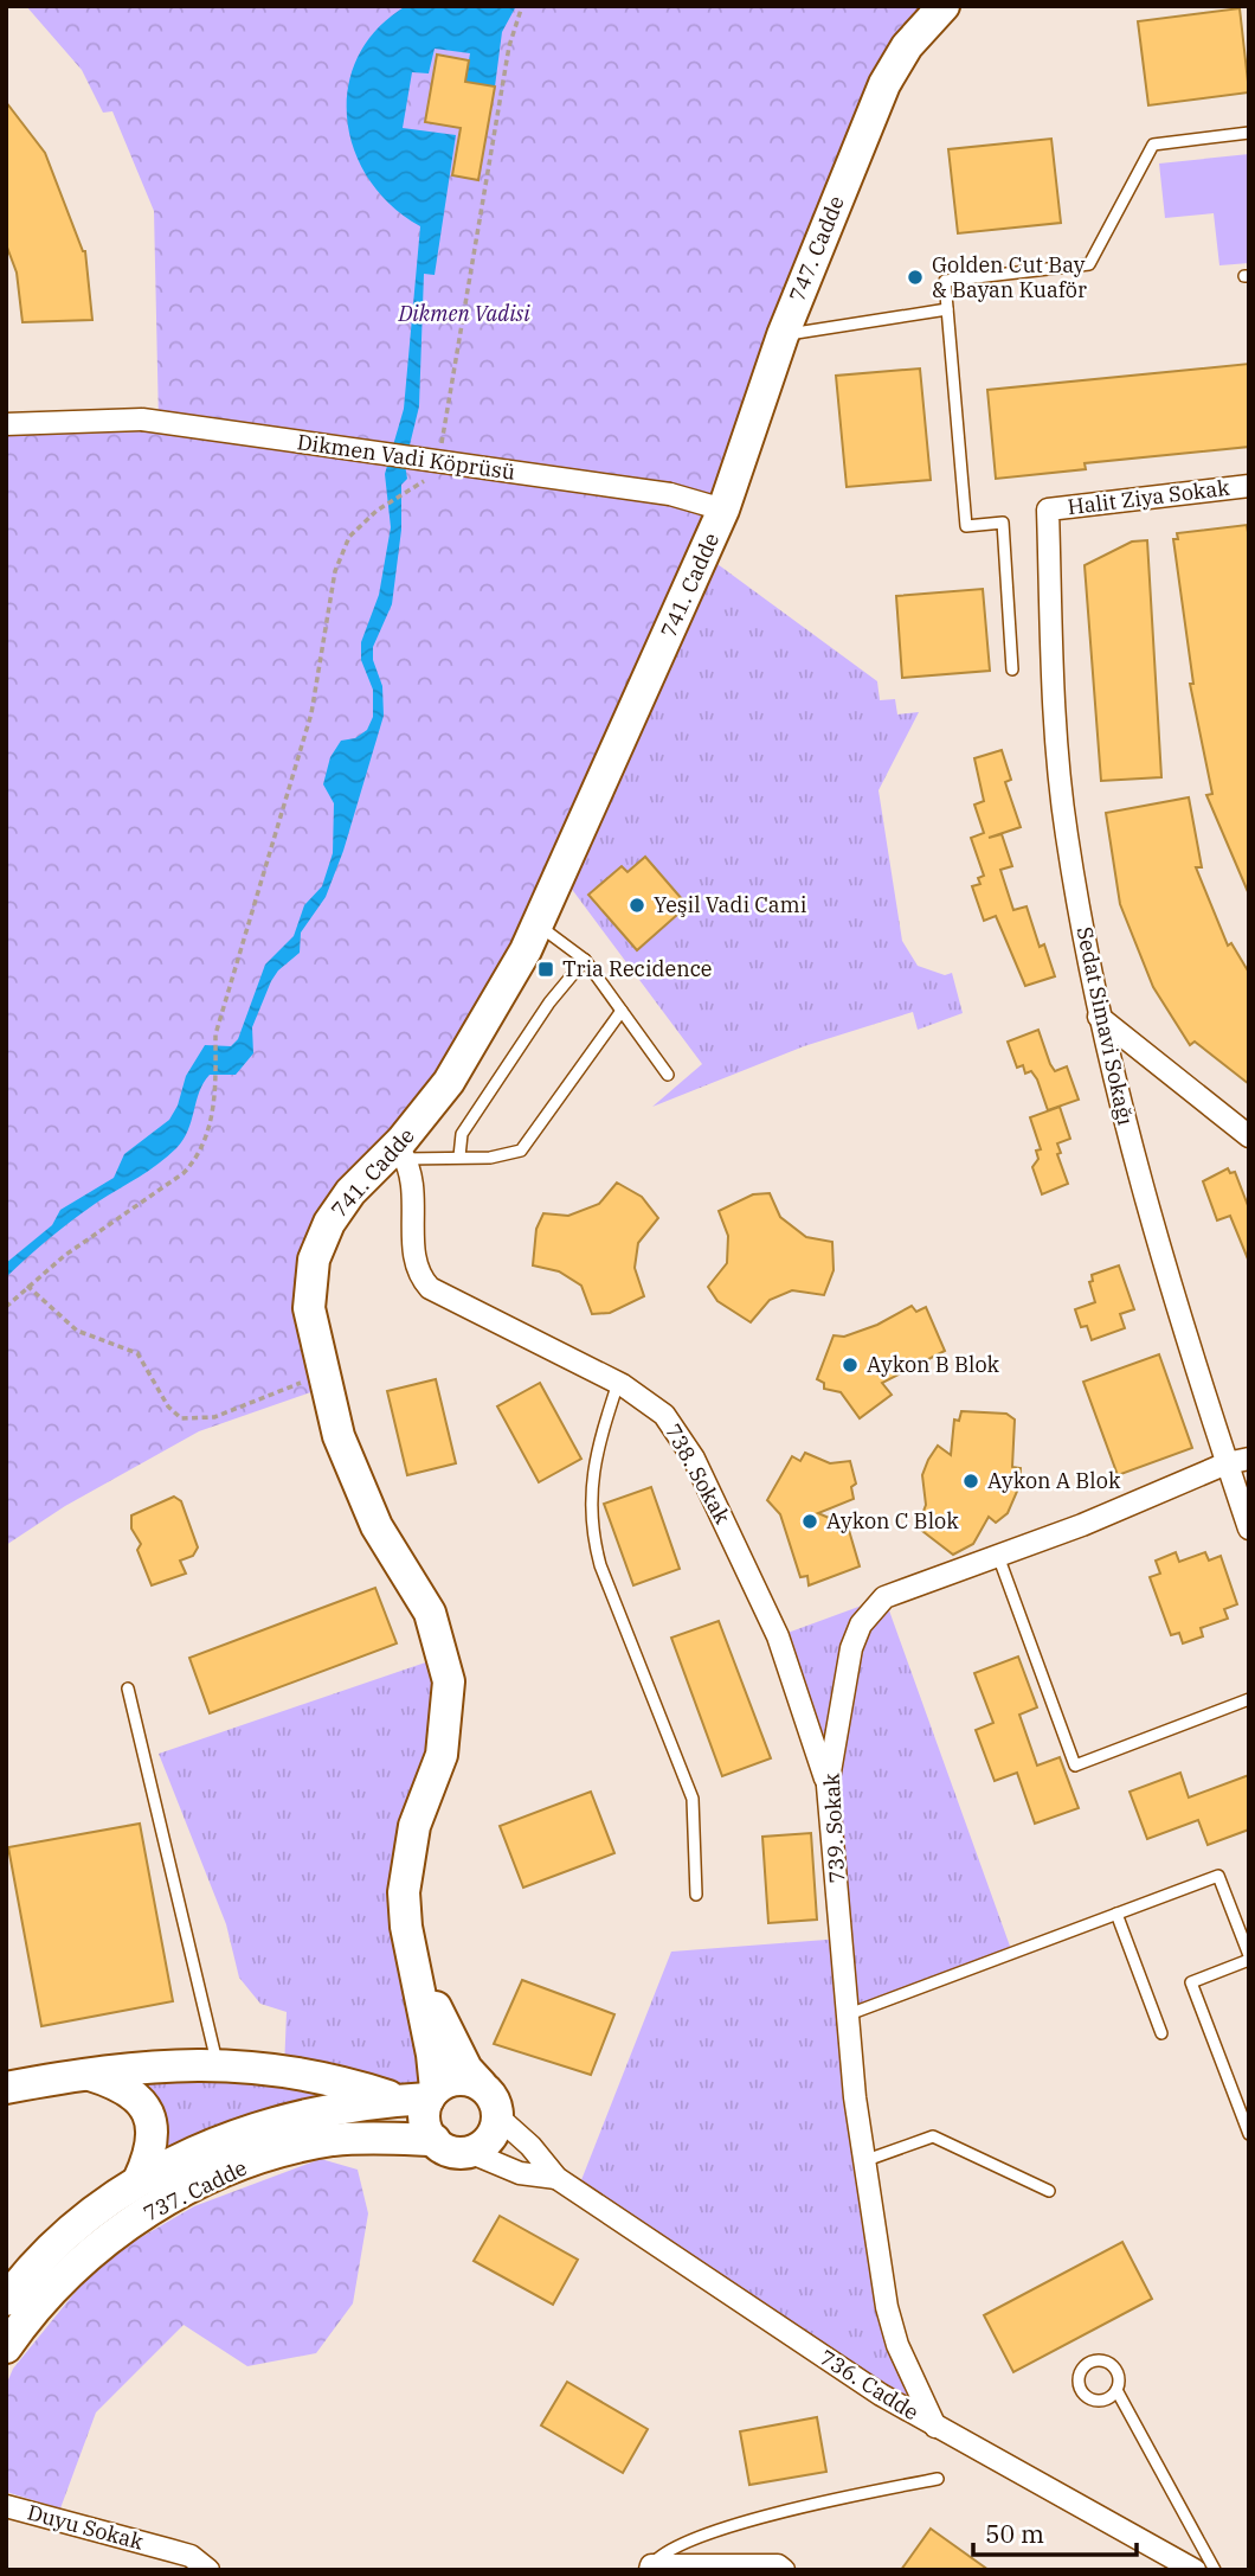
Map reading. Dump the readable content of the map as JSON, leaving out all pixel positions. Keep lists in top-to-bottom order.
{
  "streets": {
    "street": [
      "747. Cadde",
      "Dikmen Vadi Köprüsü",
      "Halit Ziya Sokak",
      "741. Cadde",
      "Sedat Simavi Sokağı",
      "738. Sokak",
      "739. Sokak",
      "737. Cadde",
      "736. Cadde",
      "Duyu Sokak"
    ]
  },
  "crossings": [
    ["747. Cadde", "Dikmen Vadi Köprüsü"],
    ["747. Cadde", "741. Cadde"],
    ["Dikmen Vadi Köprüsü", "741. Cadde"],
    ["Halit Ziya Sokak", "Sedat Simavi Sokağı"],
    ["741. Cadde", "738. Sokak"],
    ["741. Cadde", "737. Cadde"],
    ["741. Cadde", "736. Cadde"],
    ["Sedat Simavi Sokağı", "739. Sokak"],
    ["738. Sokak", "739. Sokak"],
    ["739. Sokak", "736. Cadde"],
    ["737. Cadde", "736. Cadde"]
  ],
  "parks": ["Dikmen Vadisi"],
  "places": {
    "other": [
      "Golden Cut Bay & Bayan Kuaför",
      "Yeşil Vadi Cami",
      "Aykon B Blok",
      "Aykon A Blok",
      "Aykon C Blok"
    ],
    "transit": ["Tria Recidence"]
  },
  "scale_bar": "50 m"
}
